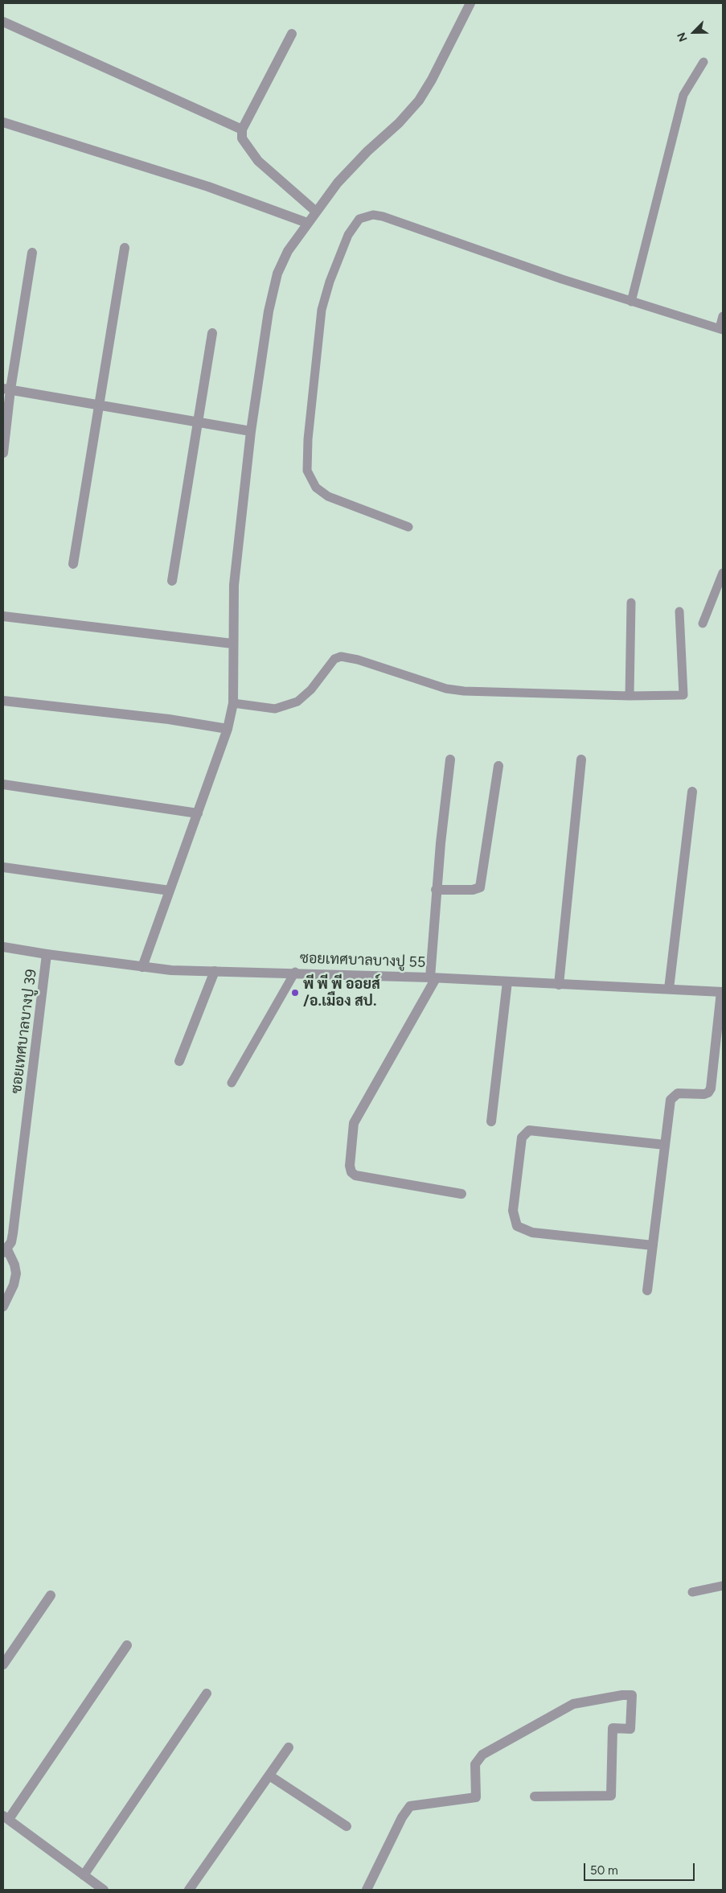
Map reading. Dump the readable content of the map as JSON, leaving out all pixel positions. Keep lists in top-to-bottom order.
{
  "streets": {
    "street": ["ซอยเทศบาลบางปู 55", "ซอยเทศบาลบางปู 39"]
  },
  "crossings": [
    ["ซอยเทศบาลบางปู 55", "ซอยเทศบาลบางปู 39"]
  ],
  "places": ["พี พี พี ออยส์ /อ.เมือง สป."],
  "scale_bar": "50 m",
  "north": "bottom left"
}
